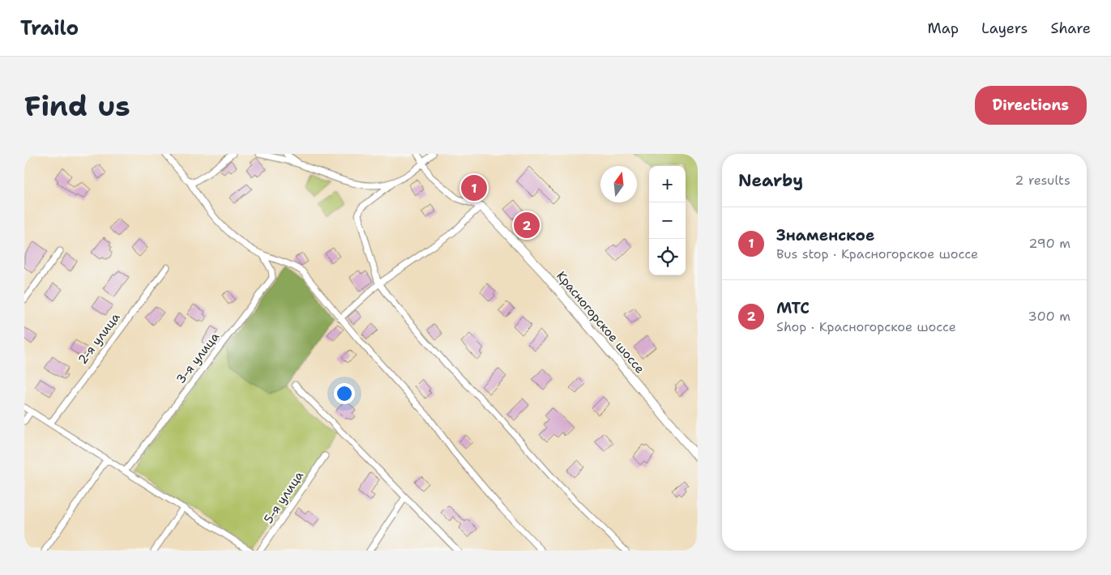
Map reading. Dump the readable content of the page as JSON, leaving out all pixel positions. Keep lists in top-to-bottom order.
{
  "streets": {
    "street": [
      "Красногорское шоссе",
      "2-я улица",
      "3-я улица",
      "5-я улица"
    ]
  },
  "north": "top",
  "page": {
    "header": "Trailo",
    "nav": ["Map", "Layers", "Share"],
    "buttons": "Directions",
    "title": "Find us",
    "heading": ["Nearby", "2 results"],
    "map_buttons": ["+", "−"],
    "pins": ["1", "2"],
    "list": [
      {
        "mark": "1",
        "name": "Знаменское",
        "note": "Bus stop · Красногорское шоссе",
        "value": "290 m"
      },
      {
        "mark": "2",
        "name": "МТС",
        "note": "Shop · Красногорское шоссе",
        "value": "300 m"
      }
    ]
  }
}
